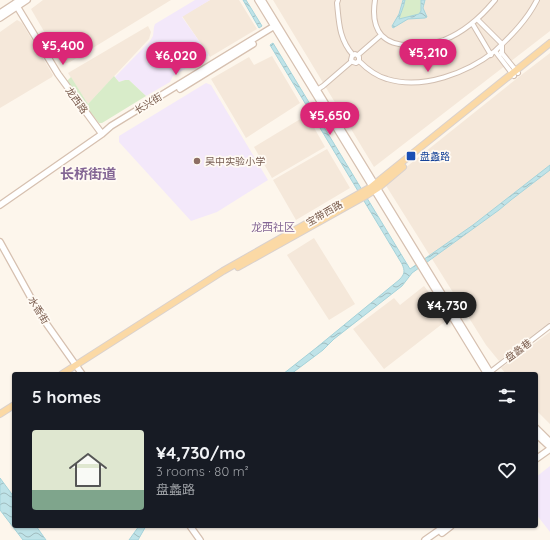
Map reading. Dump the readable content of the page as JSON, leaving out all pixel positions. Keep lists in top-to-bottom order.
{
  "streets": {
    "main road": ["宝带西路"],
    "street": [
      "龙西路",
      "长兴街",
      "水香街",
      "盘蠡巷"
    ]
  },
  "crossings": [
    ["龙西路", "长兴街"],
    ["宝带西路", "水香街"]
  ],
  "districts": ["长桥街道", "龙西社区"],
  "places": {
    "transit": ["盘蠡路"],
    "other": ["吴中实验小学"]
  },
  "page": {
    "price": [
      "¥5,400",
      "¥5,210",
      "¥6,020",
      "¥5,650",
      "¥4,730"
    ],
    "heading": "5 homes",
    "list": [
      {
        "name": "¥4,730/mo",
        "note": "3 rooms · 80 m² · 盘蠡路"
      }
    ]
  }
}
